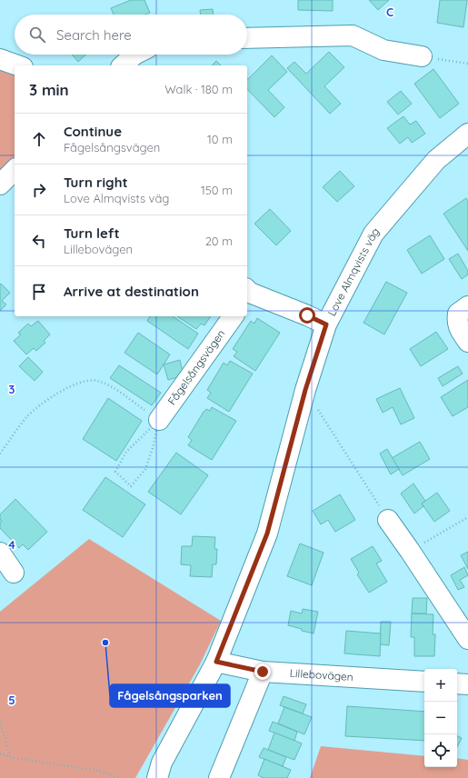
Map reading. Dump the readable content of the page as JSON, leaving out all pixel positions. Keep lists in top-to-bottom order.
{
  "streets": {
    "street": ["Love Almqvists väg", "Fågelsångsvägen", "Lillebovägen"]
  },
  "crossings": [
    ["Love Almqvists väg", "Lillebovägen"]
  ],
  "places": ["Fågelsångsparken"],
  "page": {
    "search": "Search here",
    "heading": ["3 min", "Walk · 180 m"],
    "list": [
      ["Continue", "Fågelsångsvägen", "10 m"],
      ["Turn right", "Love Almqvists väg", "150 m"],
      ["Turn left", "Lillebovägen", "20 m"],
      "Arrive at destination"
    ],
    "map_buttons": ["+", "−"]
  },
  "grid": {
    "columns": ["C"],
    "rows": ["3", "4", "5"]
  }
}
